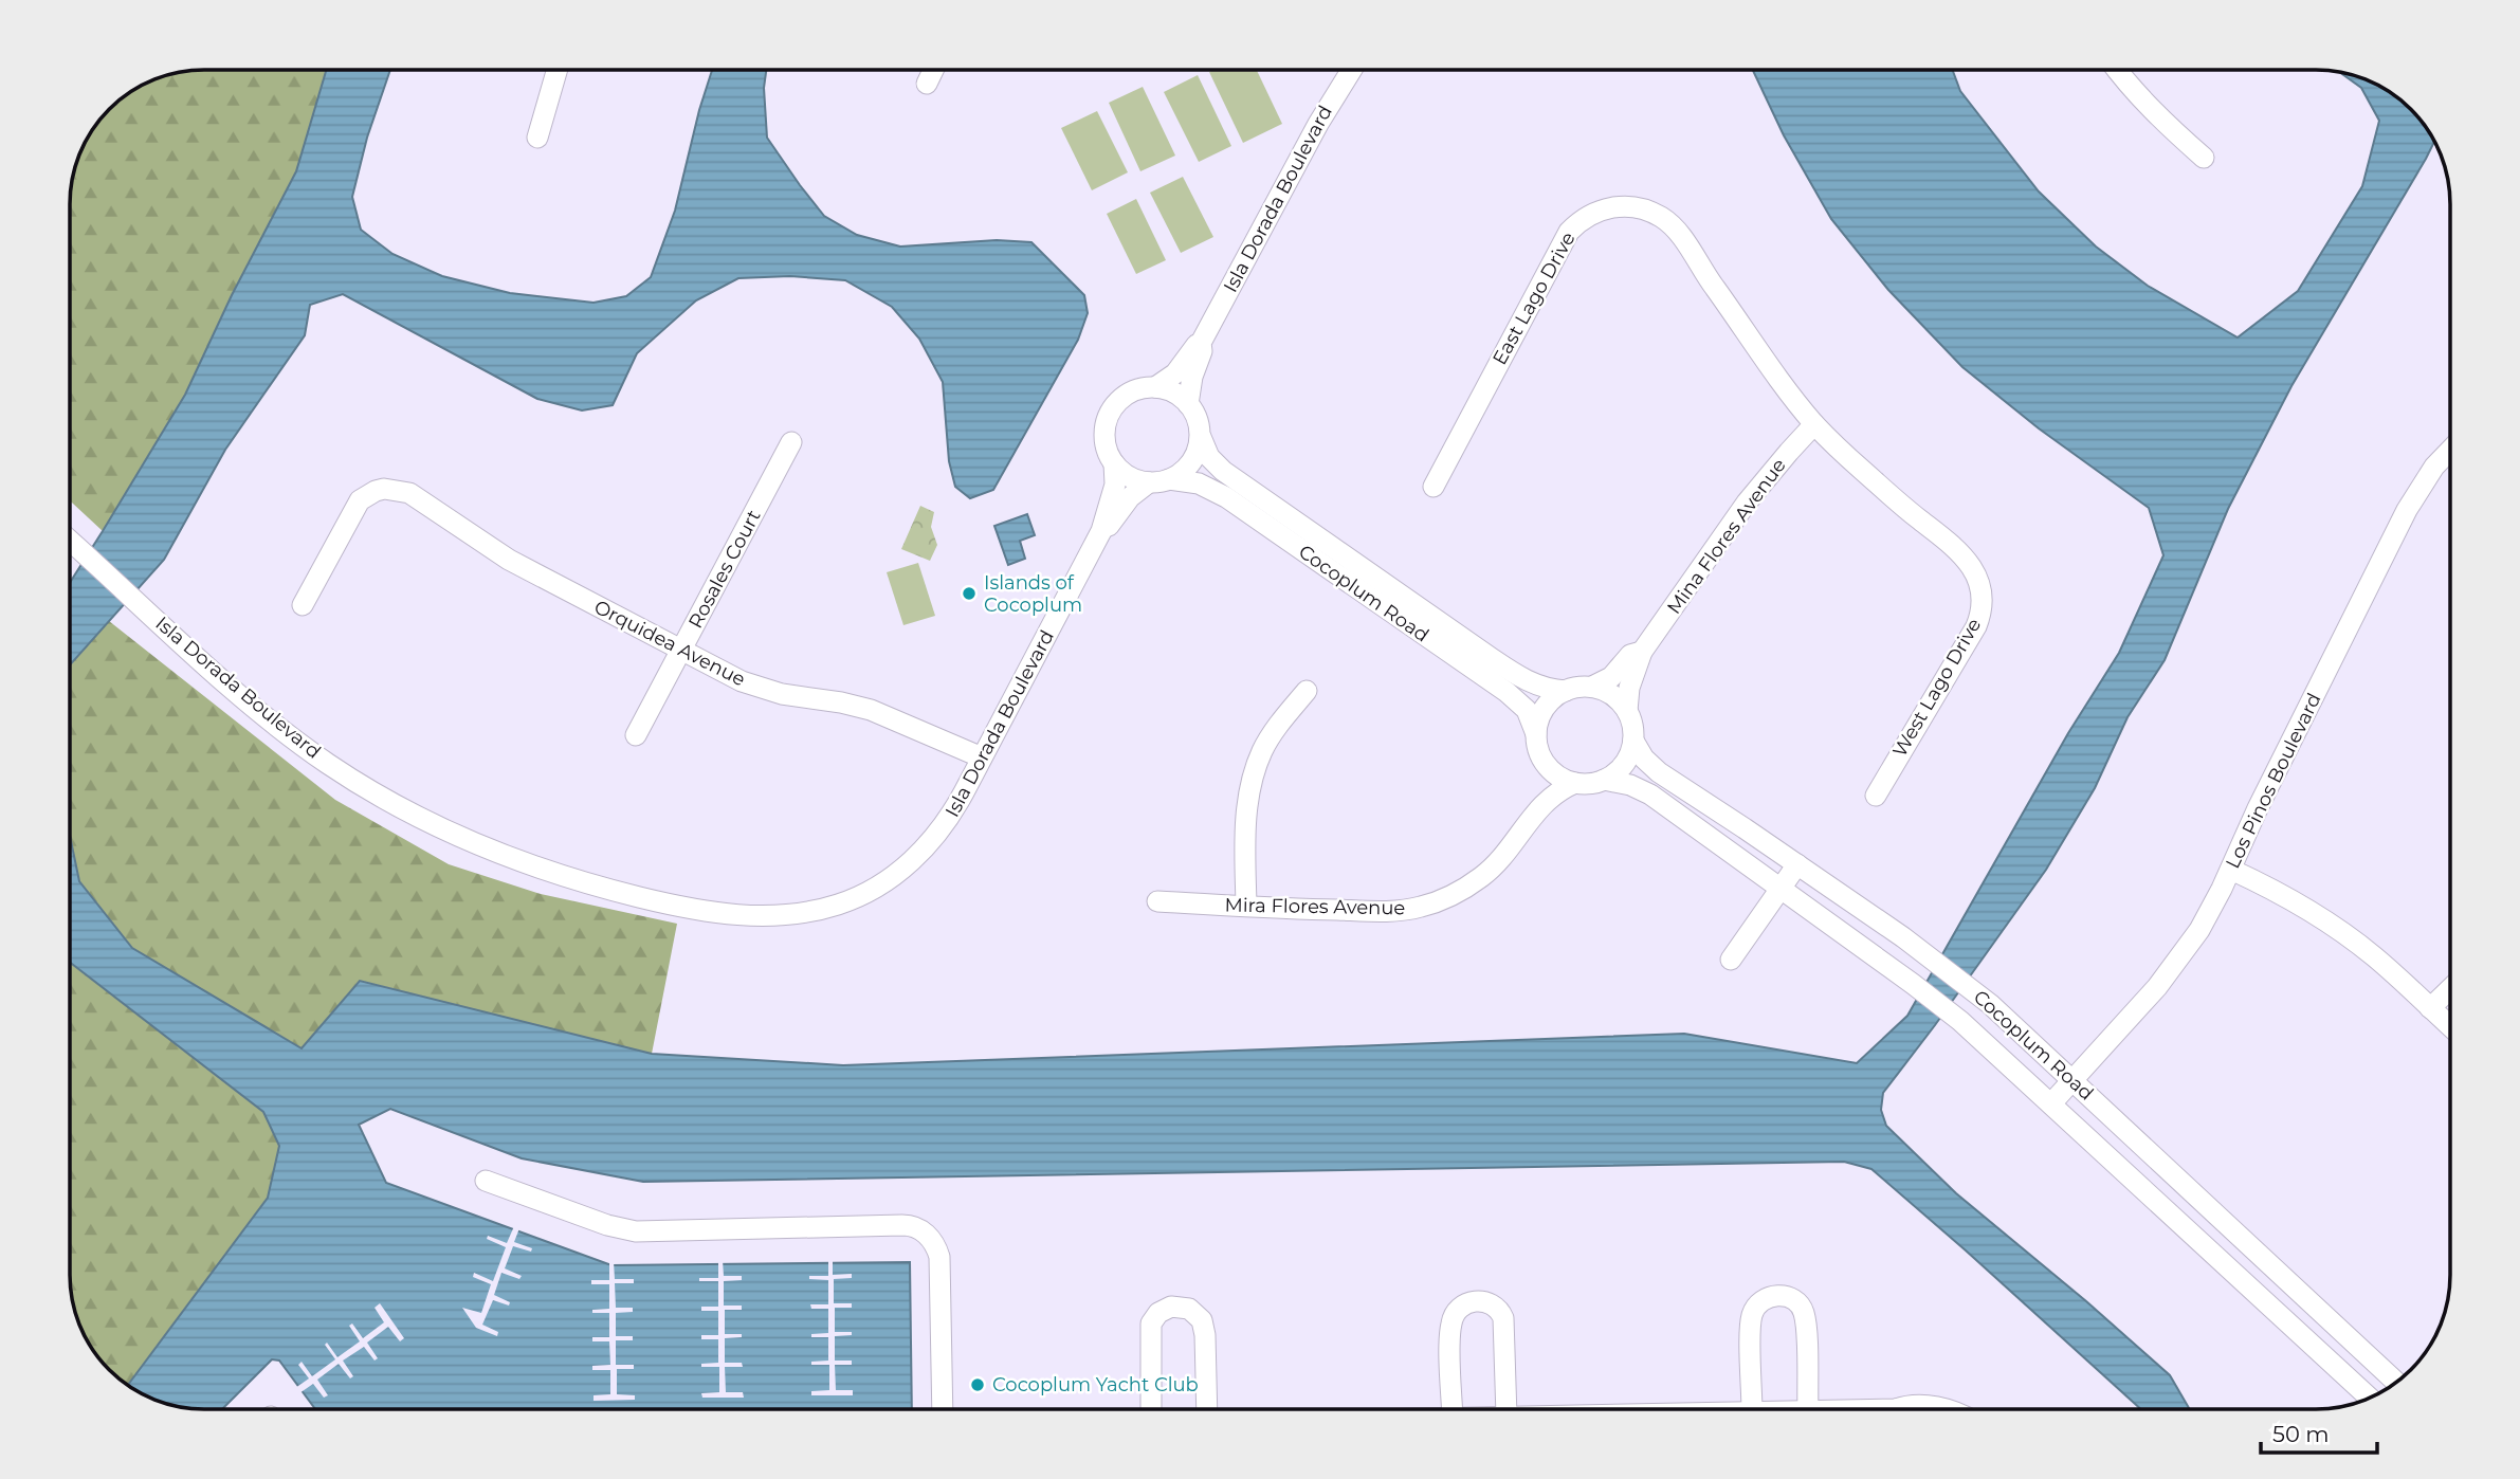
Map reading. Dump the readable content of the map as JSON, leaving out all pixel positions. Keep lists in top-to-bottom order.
{
  "streets": {
    "street": [
      "Isla Dorada Boulevard",
      "East Lago Drive",
      "Mina Flores Avenue",
      "Rosales Court",
      "Cocoplum Road",
      "Orquidea Avenue",
      "West Lago Drive",
      "Los Pinos Boulevard",
      "Mira Flores Avenue"
    ]
  },
  "crossings": [
    ["Isla Dorada Boulevard", "Cocoplum Road"],
    ["Isla Dorada Boulevard", "Orquidea Avenue"],
    ["East Lago Drive", "Mina Flores Avenue"],
    ["East Lago Drive", "West Lago Drive"],
    ["Mina Flores Avenue", "West Lago Drive"],
    ["Rosales Court", "Orquidea Avenue"],
    ["Cocoplum Road", "Los Pinos Boulevard"]
  ],
  "places": ["Islands of Cocoplum", "Cocoplum Yacht Club"],
  "scale_bar": "50 m"
}
